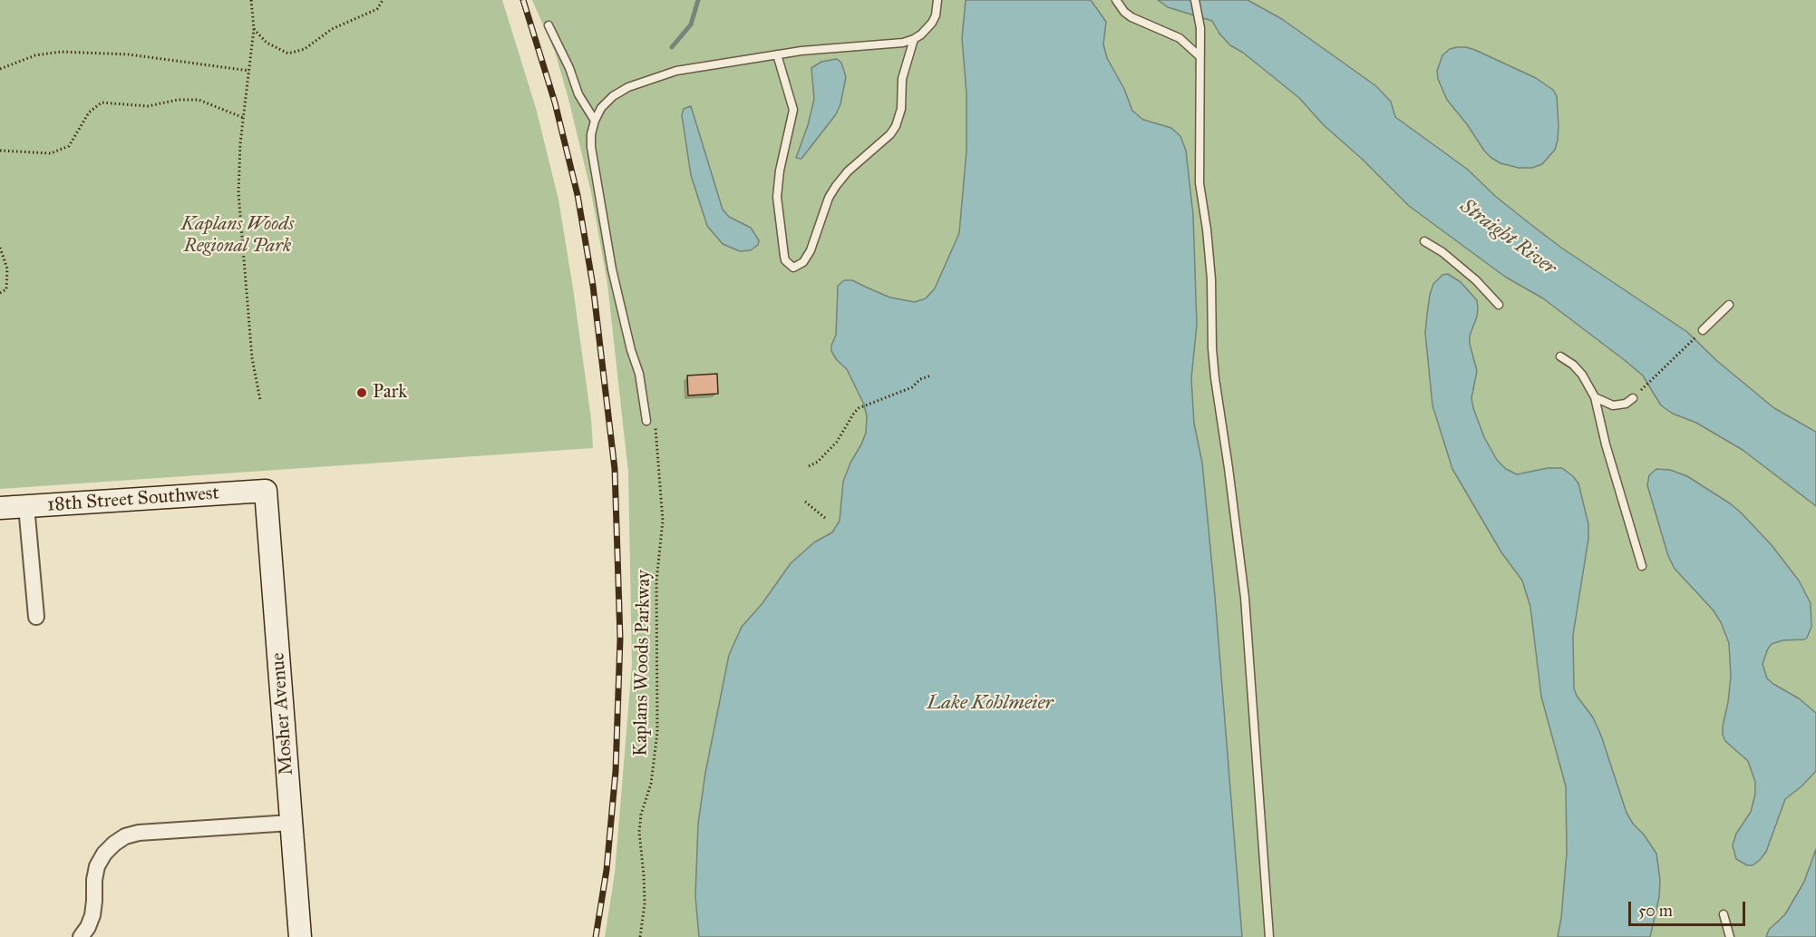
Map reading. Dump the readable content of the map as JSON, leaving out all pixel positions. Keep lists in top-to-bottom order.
{
  "streets": {
    "street": ["18th Street Southwest", "Mosher Avenue"],
    "path": ["Kaplans Woods Parkway"]
  },
  "crossings": [
    ["18th Street Southwest", "Mosher Avenue"]
  ],
  "water": ["Straight River", "Lake Kohlmeier"],
  "parks": ["Kaplans Woods Regional Park"],
  "places": ["Park"],
  "scale_bar": "50 m"
}
